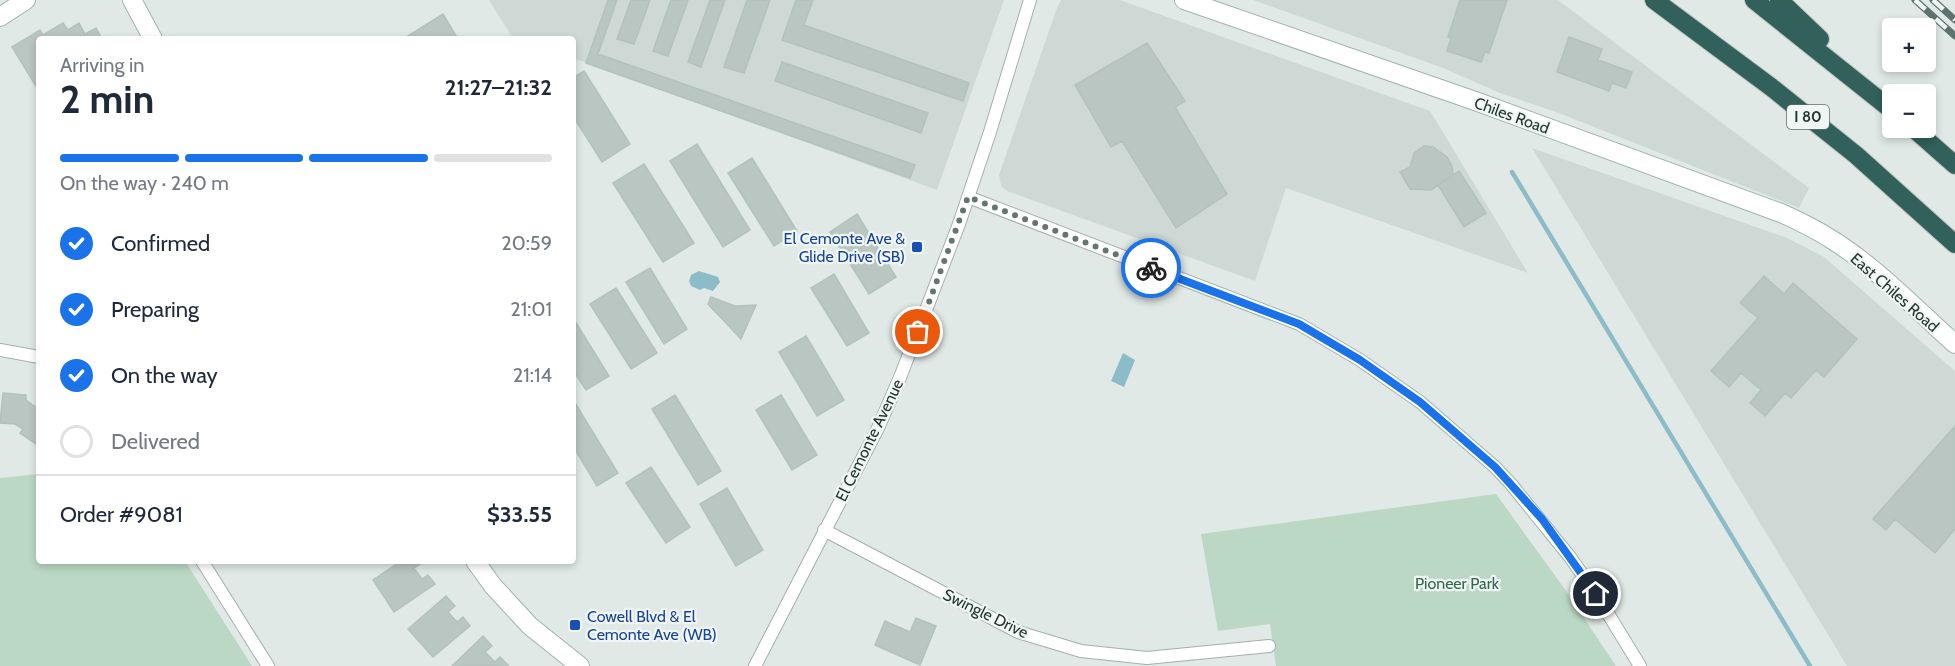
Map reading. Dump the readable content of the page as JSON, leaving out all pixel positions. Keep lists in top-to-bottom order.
{
  "streets": {
    "highway": ["I 80"],
    "street": [
      "Chiles Road",
      "East Chiles Road",
      "El Cemonte Avenue",
      "Swingle Drive"
    ]
  },
  "crossings": [
    ["Chiles Road", "East Chiles Road"],
    ["El Cemonte Avenue", "Swingle Drive"]
  ],
  "parks": ["Pioneer Park"],
  "places": {
    "transit": ["El Cemonte Ave & Glide Drive (SB)", "Cowell Blvd & El Cemonte Ave (WB)"]
  },
  "page": {
    "map_buttons": ["+", "−"],
    "heading": ["2 min", "Arriving in", "21:27–21:32"],
    "panel": ["Order #9081", "$33.55"],
    "bar": "On the way · 240 m",
    "list": [
      ["Confirmed", "20:59"],
      ["Preparing", "21:01"],
      ["On the way", "21:14"],
      "Delivered"
    ]
  }
}
